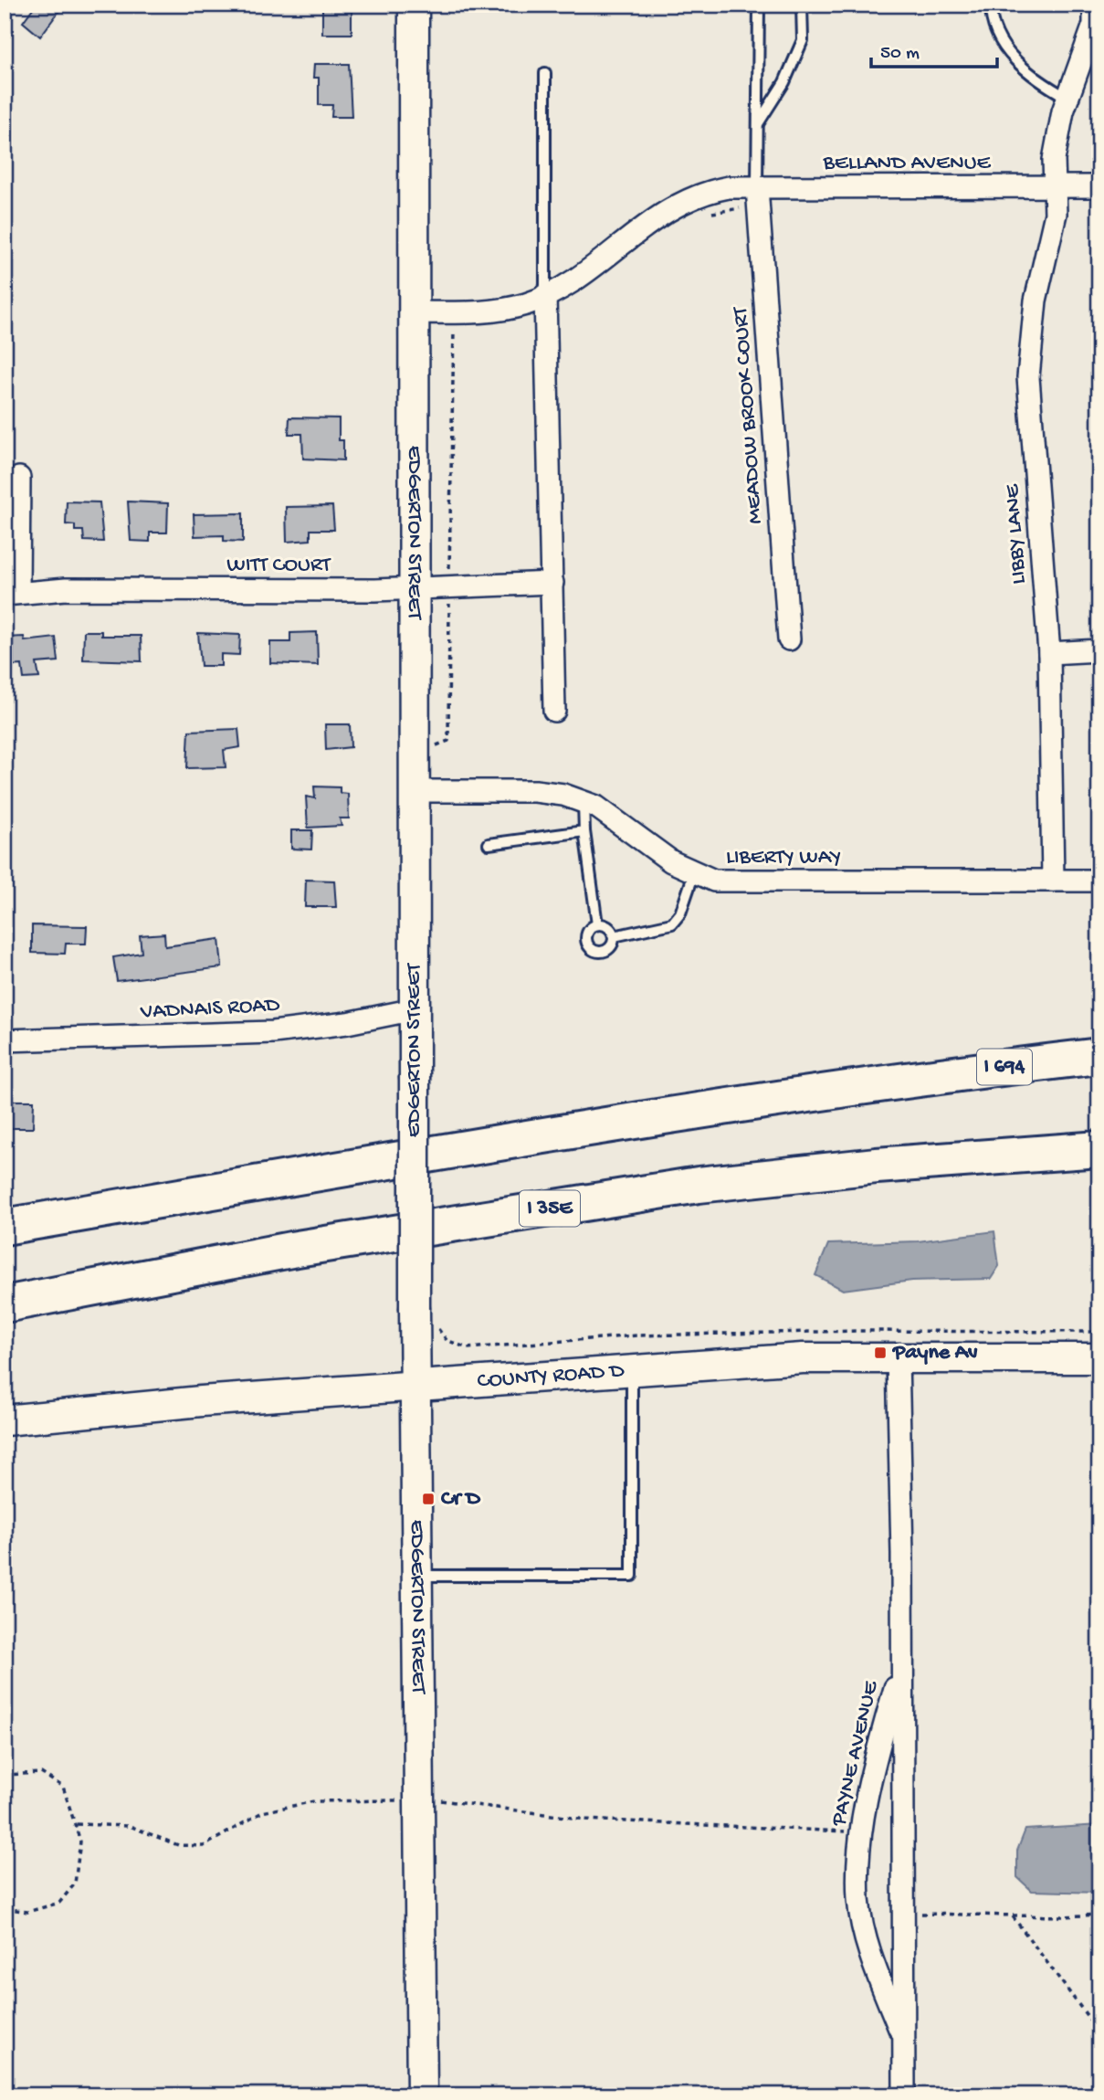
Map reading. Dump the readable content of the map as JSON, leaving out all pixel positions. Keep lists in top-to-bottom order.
{
  "streets": {
    "highway": ["I 694", "I 35E"],
    "street": [
      "BELLAND AVENUE",
      "MEADOW BROOK COURT",
      "EDGERTON STREET",
      "LIBBY LANE",
      "WITT COURT",
      "LIBERTY WAY",
      "VADNAIS ROAD",
      "COUNTY ROAD D",
      "PAYNE AVENUE"
    ]
  },
  "crossings": [
    ["BELLAND AVENUE", "MEADOW BROOK COURT"],
    ["BELLAND AVENUE", "EDGERTON STREET"],
    ["BELLAND AVENUE", "LIBBY LANE"],
    ["EDGERTON STREET", "WITT COURT"],
    ["EDGERTON STREET", "LIBERTY WAY"],
    ["EDGERTON STREET", "VADNAIS ROAD"],
    ["EDGERTON STREET", "COUNTY ROAD D"],
    ["LIBBY LANE", "LIBERTY WAY"],
    ["COUNTY ROAD D", "PAYNE AVENUE"]
  ],
  "places": {
    "transit": ["Payne Av", "Cr D"]
  },
  "scale_bar": "50 m"
}
